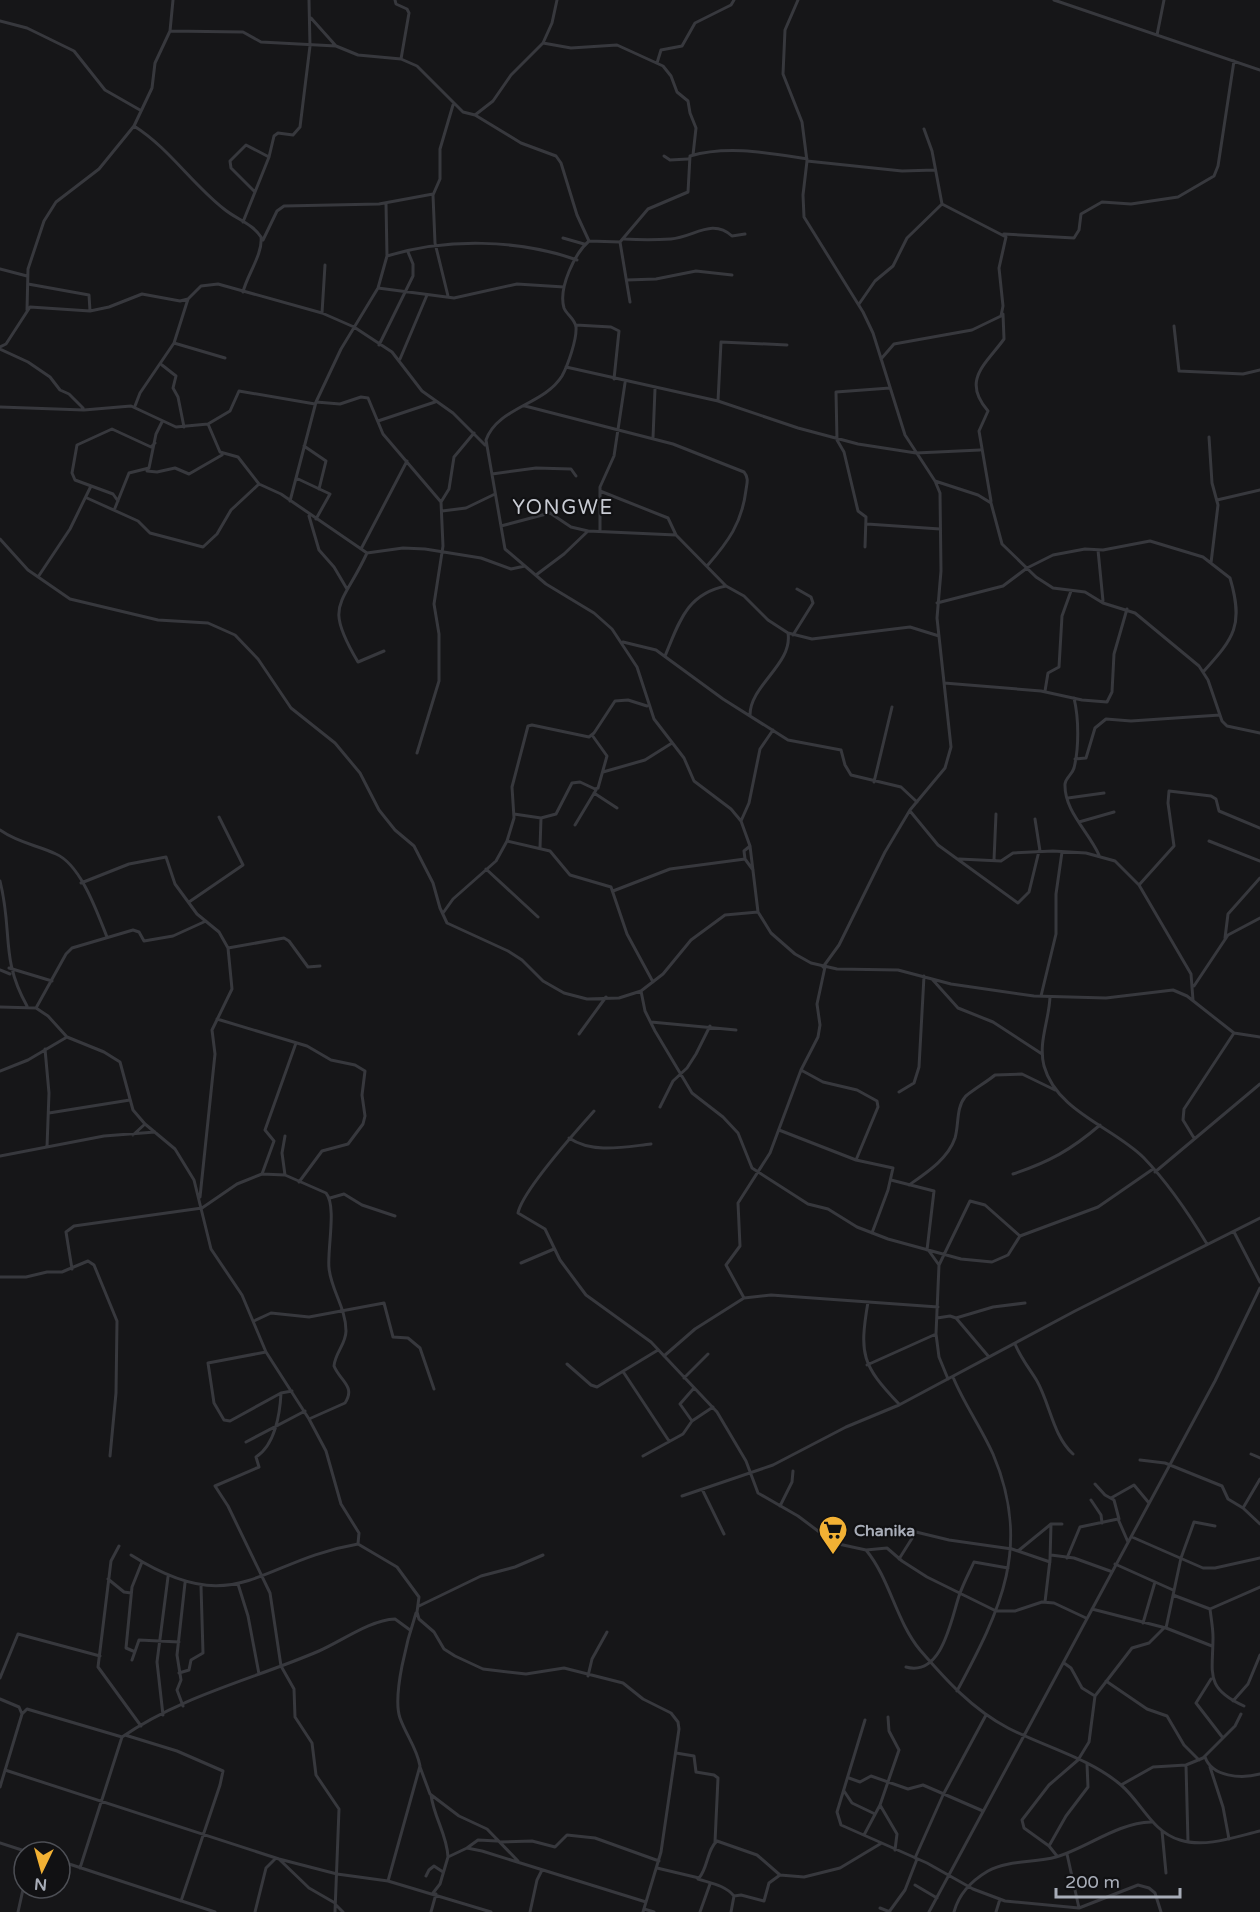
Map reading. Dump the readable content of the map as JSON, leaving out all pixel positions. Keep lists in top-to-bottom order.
{
  "districts": ["YONGWE"],
  "places": {
    "supermarket": ["Chanika"]
  },
  "scale_bar": "200 m",
  "north": "bottom"
}
